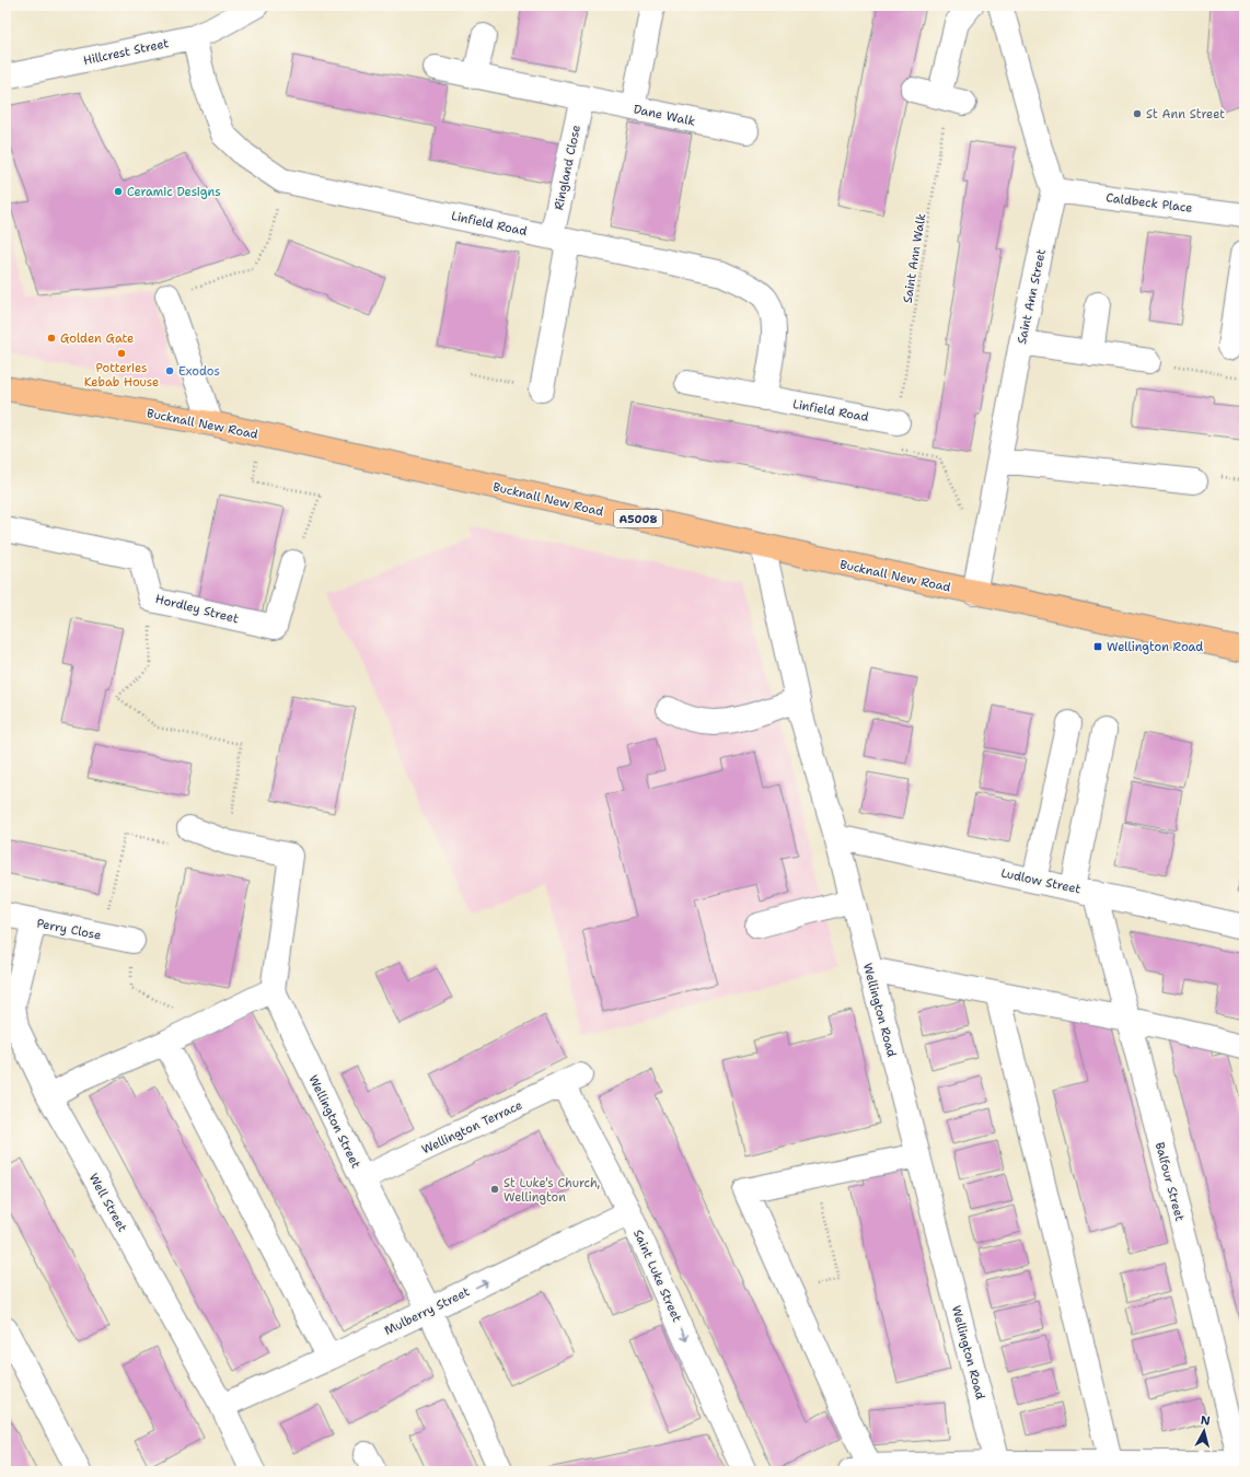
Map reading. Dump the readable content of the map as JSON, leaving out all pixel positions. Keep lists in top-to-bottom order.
{
  "streets": {
    "main road": ["Bucknall New Road", "A5008"],
    "street": [
      "Hillcrest Street",
      "Dane Walk",
      "Ringland Close",
      "Caldbeck Place",
      "Linfield Road",
      "Saint Ann Street",
      "Hordley Street",
      "Ludlow Street",
      "Perry Close",
      "Wellington Road",
      "Wellington Street",
      "Wellington Terrace",
      "Balfour Street",
      "Well Street",
      "Saint Luke Street",
      "Mulberry Street"
    ],
    "path": ["Saint Ann Walk"]
  },
  "crossings": [
    ["Hillcrest Street", "Linfield Road"],
    ["Dane Walk", "Ringland Close"],
    ["Ringland Close", "Linfield Road"],
    ["Caldbeck Place", "Saint Ann Street"],
    ["Linfield Road", "Saint Ann Walk"],
    ["Saint Ann Walk", "Saint Ann Street"],
    ["Saint Ann Street", "Bucknall New Road"],
    ["Bucknall New Road", "Wellington Road"],
    ["Ludlow Street", "Wellington Road"],
    ["Ludlow Street", "Balfour Street"],
    ["Perry Close", "Well Street"],
    ["Wellington Street", "Wellington Terrace"],
    ["Wellington Street", "Mulberry Street"],
    ["Wellington Terrace", "Saint Luke Street"],
    ["Well Street", "Mulberry Street"],
    ["Saint Luke Street", "Mulberry Street"]
  ],
  "one_way": ["Mulberry Street"],
  "places": {
    "other": [
      "St Ann Street",
      "Ceramic Designs",
      "Golden Gate",
      "Potteries Kebab House",
      "Exodos",
      "St Luke's Church, Wellington"
    ],
    "transit": ["Wellington Road"]
  },
  "north": "top"
}
